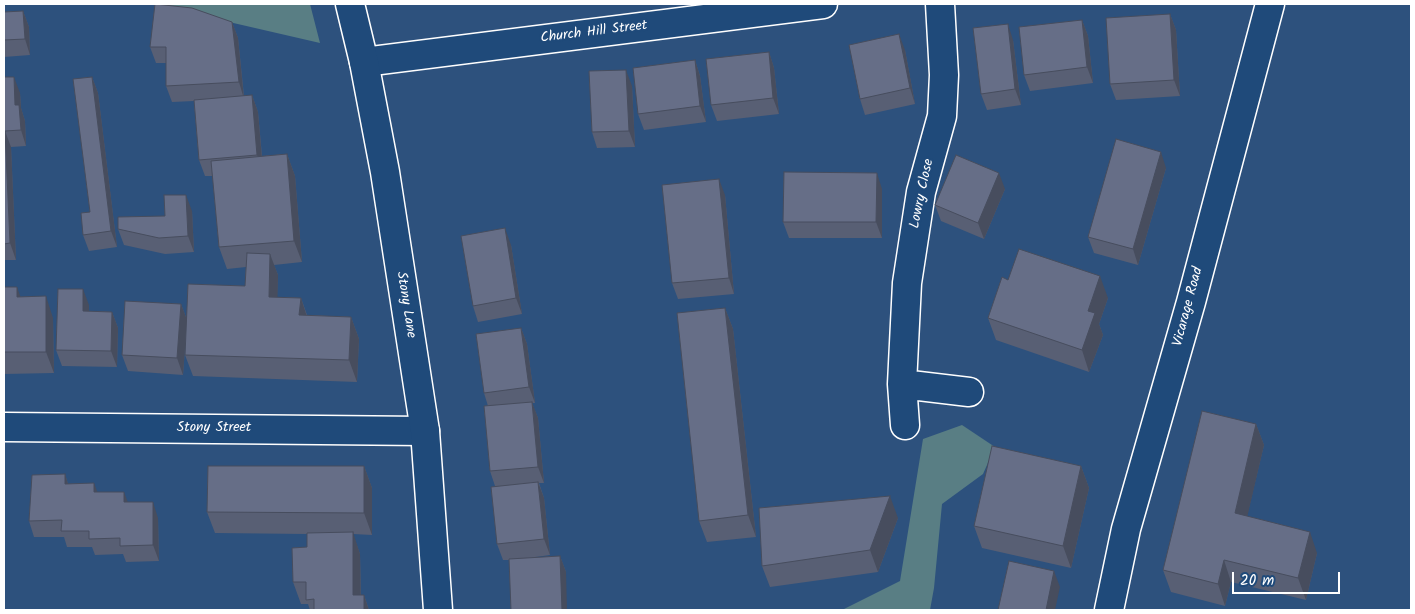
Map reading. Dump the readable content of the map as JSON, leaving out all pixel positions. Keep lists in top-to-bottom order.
{
  "streets": {
    "street": [
      "Church Hill Street",
      "Lowry Close",
      "Stony Lane",
      "Vicarage Road",
      "Stony Street"
    ]
  },
  "crossings": [
    ["Church Hill Street", "Stony Lane"],
    ["Stony Lane", "Stony Street"]
  ],
  "scale_bar": "20 m"
}
